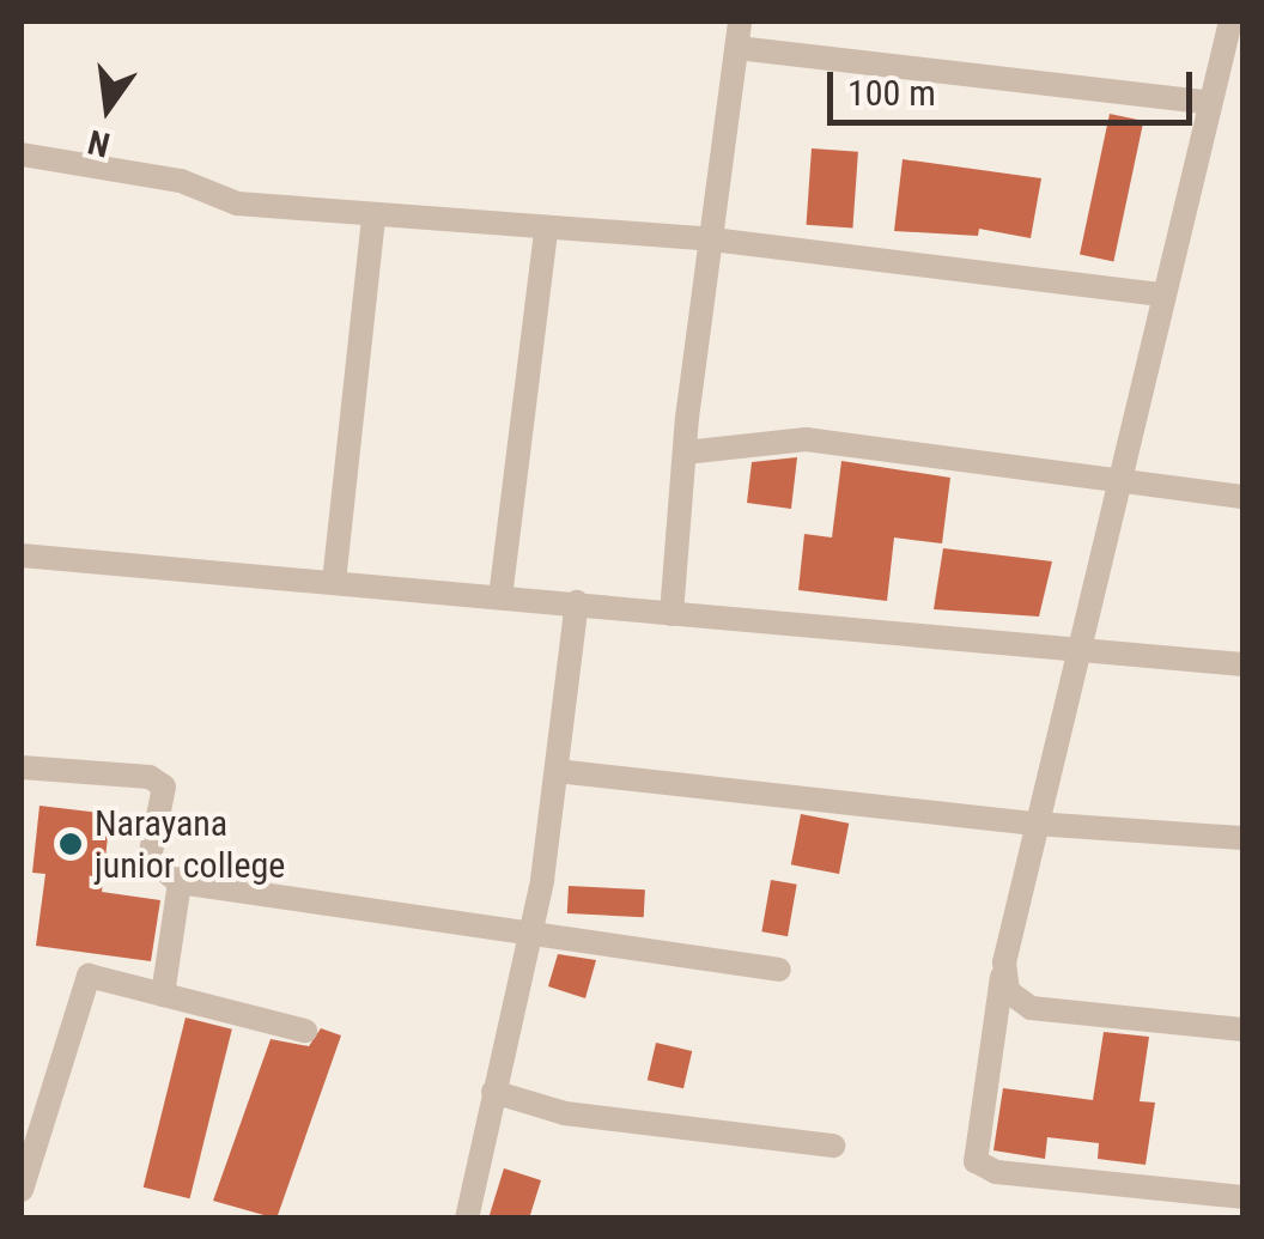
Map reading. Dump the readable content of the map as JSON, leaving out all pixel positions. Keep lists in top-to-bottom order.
{
  "places": ["Narayana junior college"],
  "scale_bar": "100 m",
  "north": "bottom"
}
